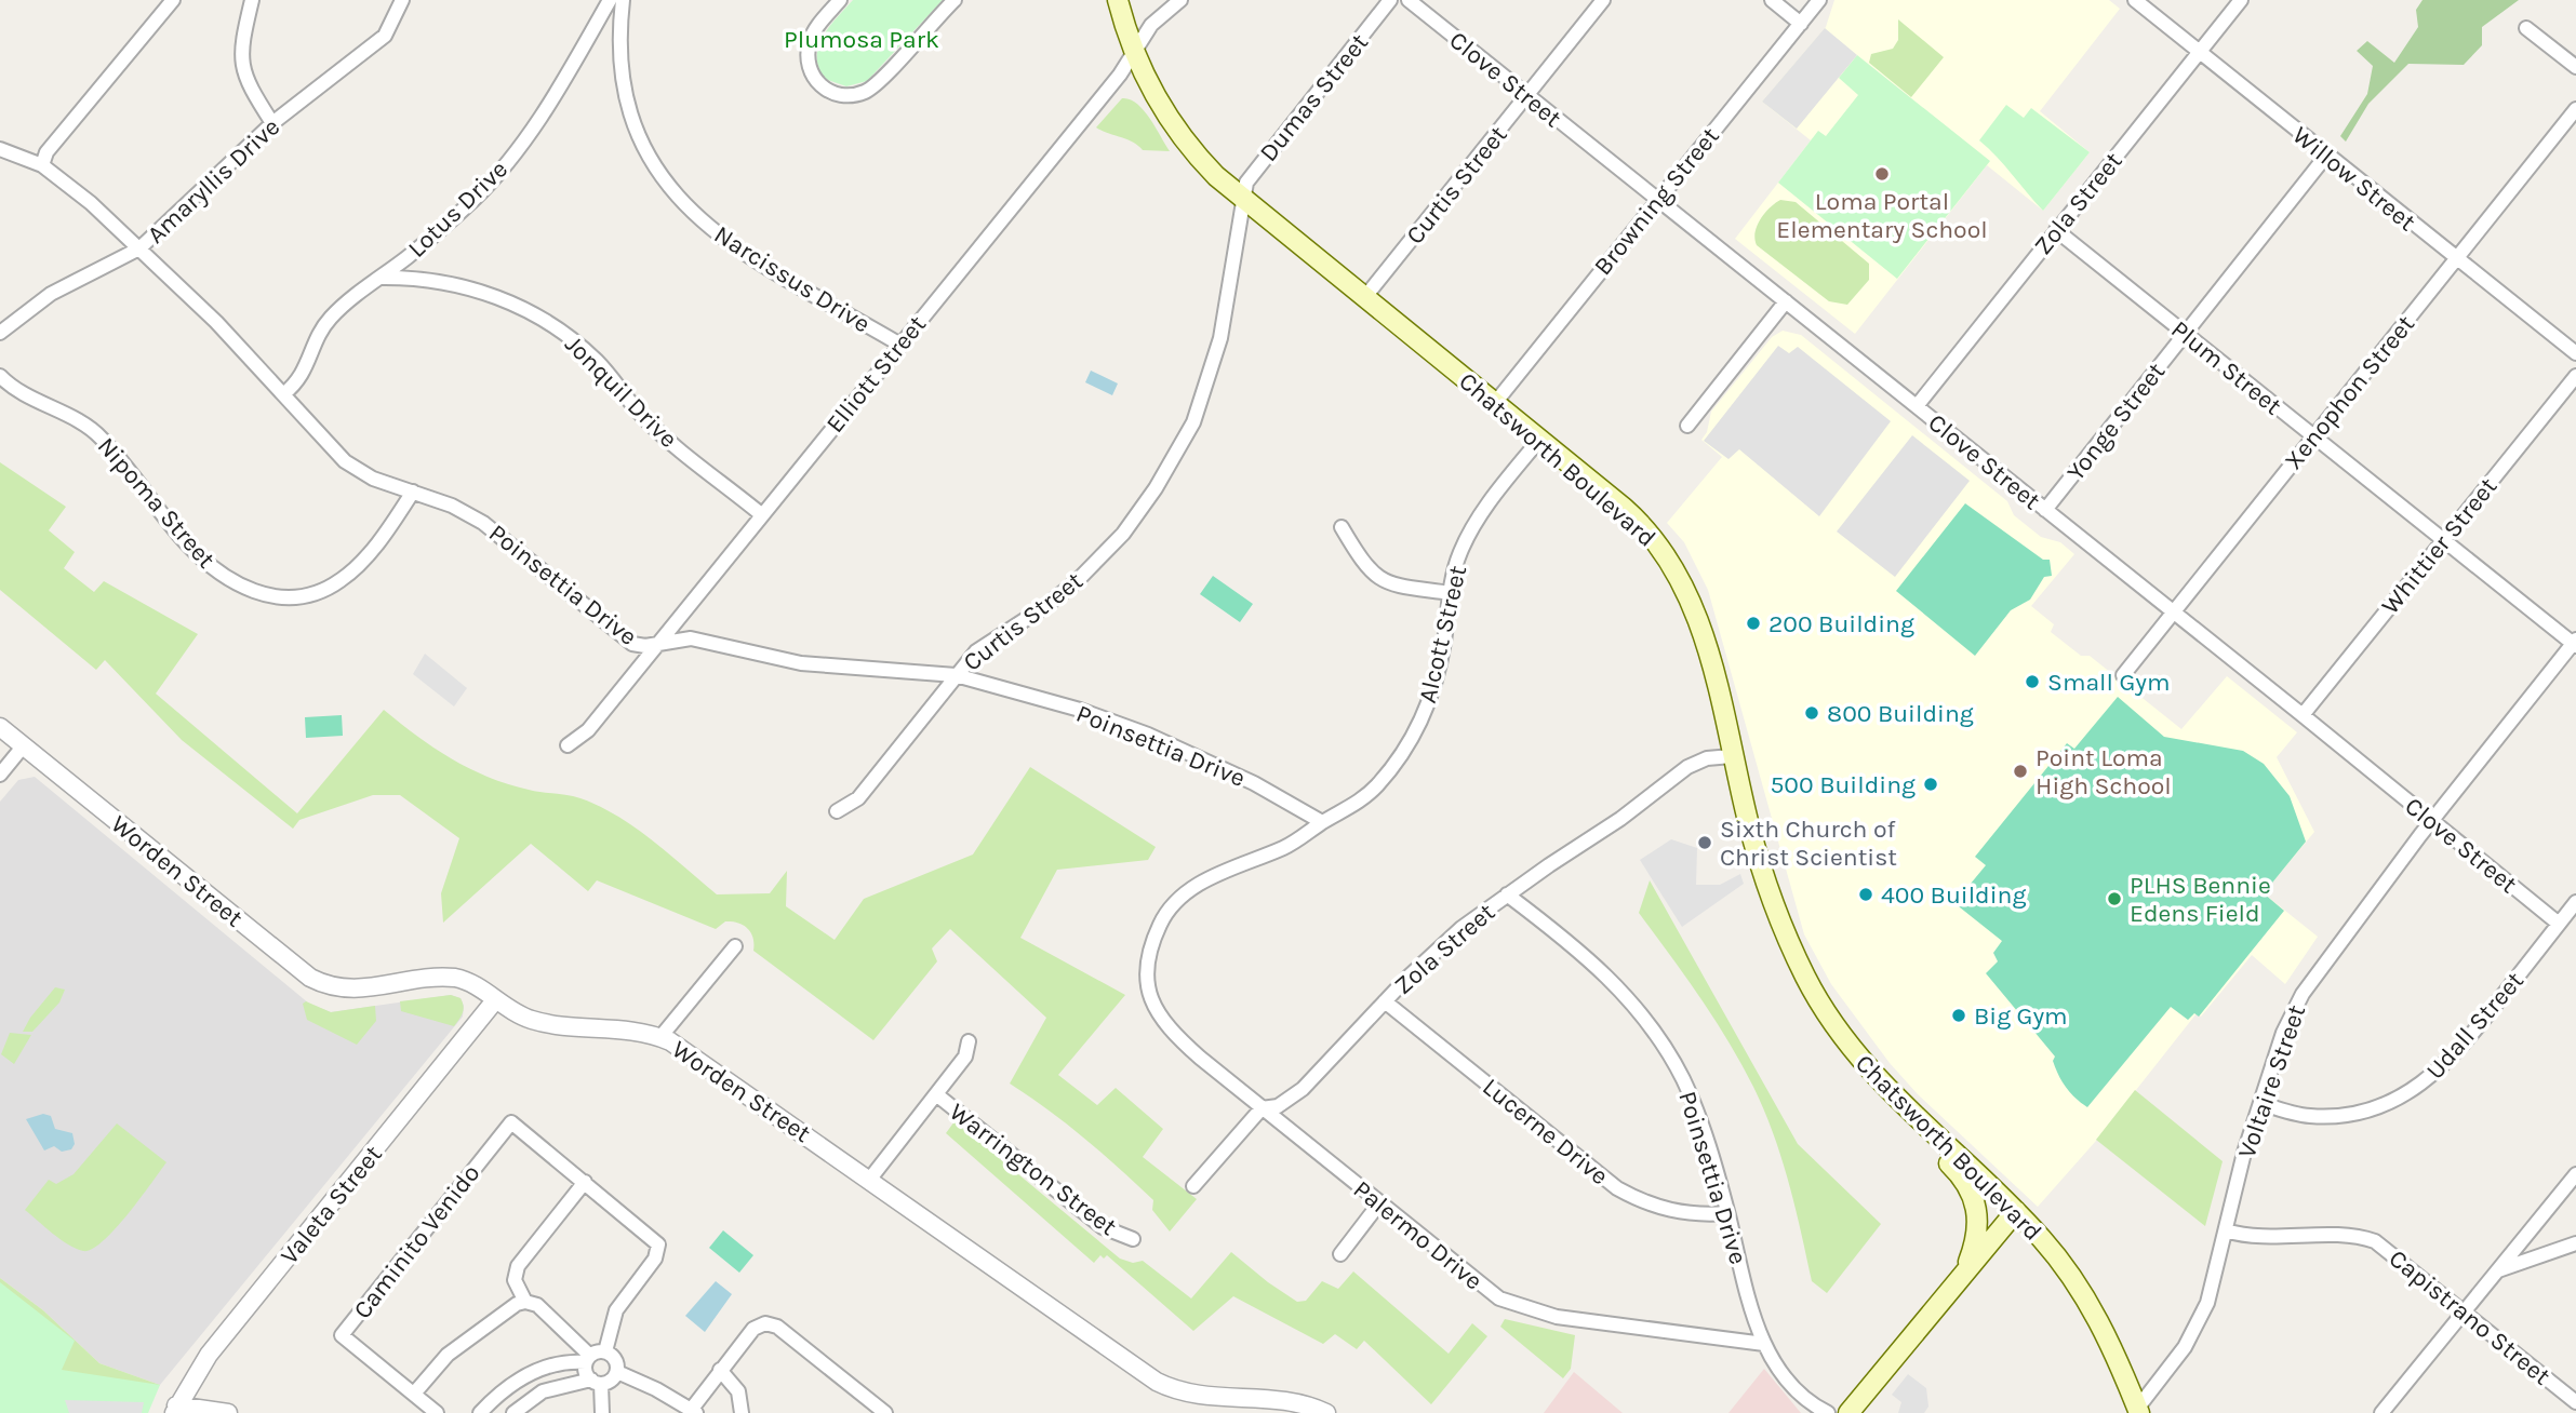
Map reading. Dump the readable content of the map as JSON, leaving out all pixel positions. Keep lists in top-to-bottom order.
{
  "streets": {
    "main road": ["Chatsworth Boulevard"],
    "street": [
      "Clove Street",
      "Dumas Street",
      "Willow Street",
      "Amaryllis Drive",
      "Curtis Street",
      "Browning Street",
      "Zola Street",
      "Lotus Drive",
      "Narcissus Drive",
      "Plum Street",
      "Elliott Street",
      "Jonquil Drive",
      "Xenophon Street",
      "Yonge Street",
      "Nipoma Street",
      "Whittier Street",
      "Poinsettia Drive",
      "Alcott Street",
      "Worden Street",
      "Udall Street",
      "Voltaire Street",
      "Lucerne Drive",
      "Warrington Street",
      "Valeta Street",
      "Palermo Drive",
      "Caminito Venido",
      "Capistrano Street"
    ]
  },
  "crossings": [
    ["Clove Street", "Curtis Street"],
    ["Clove Street", "Browning Street"],
    ["Clove Street", "Zola Street"],
    ["Clove Street", "Xenophon Street"],
    ["Clove Street", "Yonge Street"],
    ["Clove Street", "Whittier Street"],
    ["Clove Street", "Udall Street"],
    ["Clove Street", "Voltaire Street"],
    ["Dumas Street", "Curtis Street"],
    ["Dumas Street", "Chatsworth Boulevard"],
    ["Willow Street", "Zola Street"],
    ["Willow Street", "Xenophon Street"],
    ["Willow Street", "Yonge Street"],
    ["Amaryllis Drive", "Poinsettia Drive"],
    ["Curtis Street", "Chatsworth Boulevard"],
    ["Curtis Street", "Poinsettia Drive"],
    ["Browning Street", "Chatsworth Boulevard"],
    ["Zola Street", "Plum Street"],
    ["Zola Street", "Chatsworth Boulevard"],
    ["Zola Street", "Poinsettia Drive"],
    ["Zola Street", "Lucerne Drive"],
    ["Zola Street", "Palermo Drive"],
    ["Lotus Drive", "Jonquil Drive"],
    ["Lotus Drive", "Poinsettia Drive"],
    ["Narcissus Drive", "Elliott Street"],
    ["Plum Street", "Xenophon Street"],
    ["Plum Street", "Yonge Street"],
    ["Plum Street", "Whittier Street"],
    ["Plum Street", "Voltaire Street"],
    ["Elliott Street", "Jonquil Drive"],
    ["Elliott Street", "Chatsworth Boulevard"],
    ["Elliott Street", "Poinsettia Drive"],
    ["Chatsworth Boulevard", "Alcott Street"],
    ["Chatsworth Boulevard", "Voltaire Street"],
    ["Nipoma Street", "Poinsettia Drive"],
    ["Poinsettia Drive", "Alcott Street"],
    ["Poinsettia Drive", "Lucerne Drive"],
    ["Poinsettia Drive", "Palermo Drive"],
    ["Alcott Street", "Palermo Drive"],
    ["Worden Street", "Valeta Street"],
    ["Udall Street", "Voltaire Street"],
    ["Voltaire Street", "Capistrano Street"]
  ],
  "parks": ["Plumosa Park"],
  "places": [
    "Loma Portal Elementary School",
    "200 Building",
    "Small Gym",
    "800 Building",
    "Point Loma High School",
    "500 Building",
    "Sixth Church of Christ Scientist",
    "400 Building",
    "PLHS Bennie Edens Field",
    "Big Gym"
  ]
}
